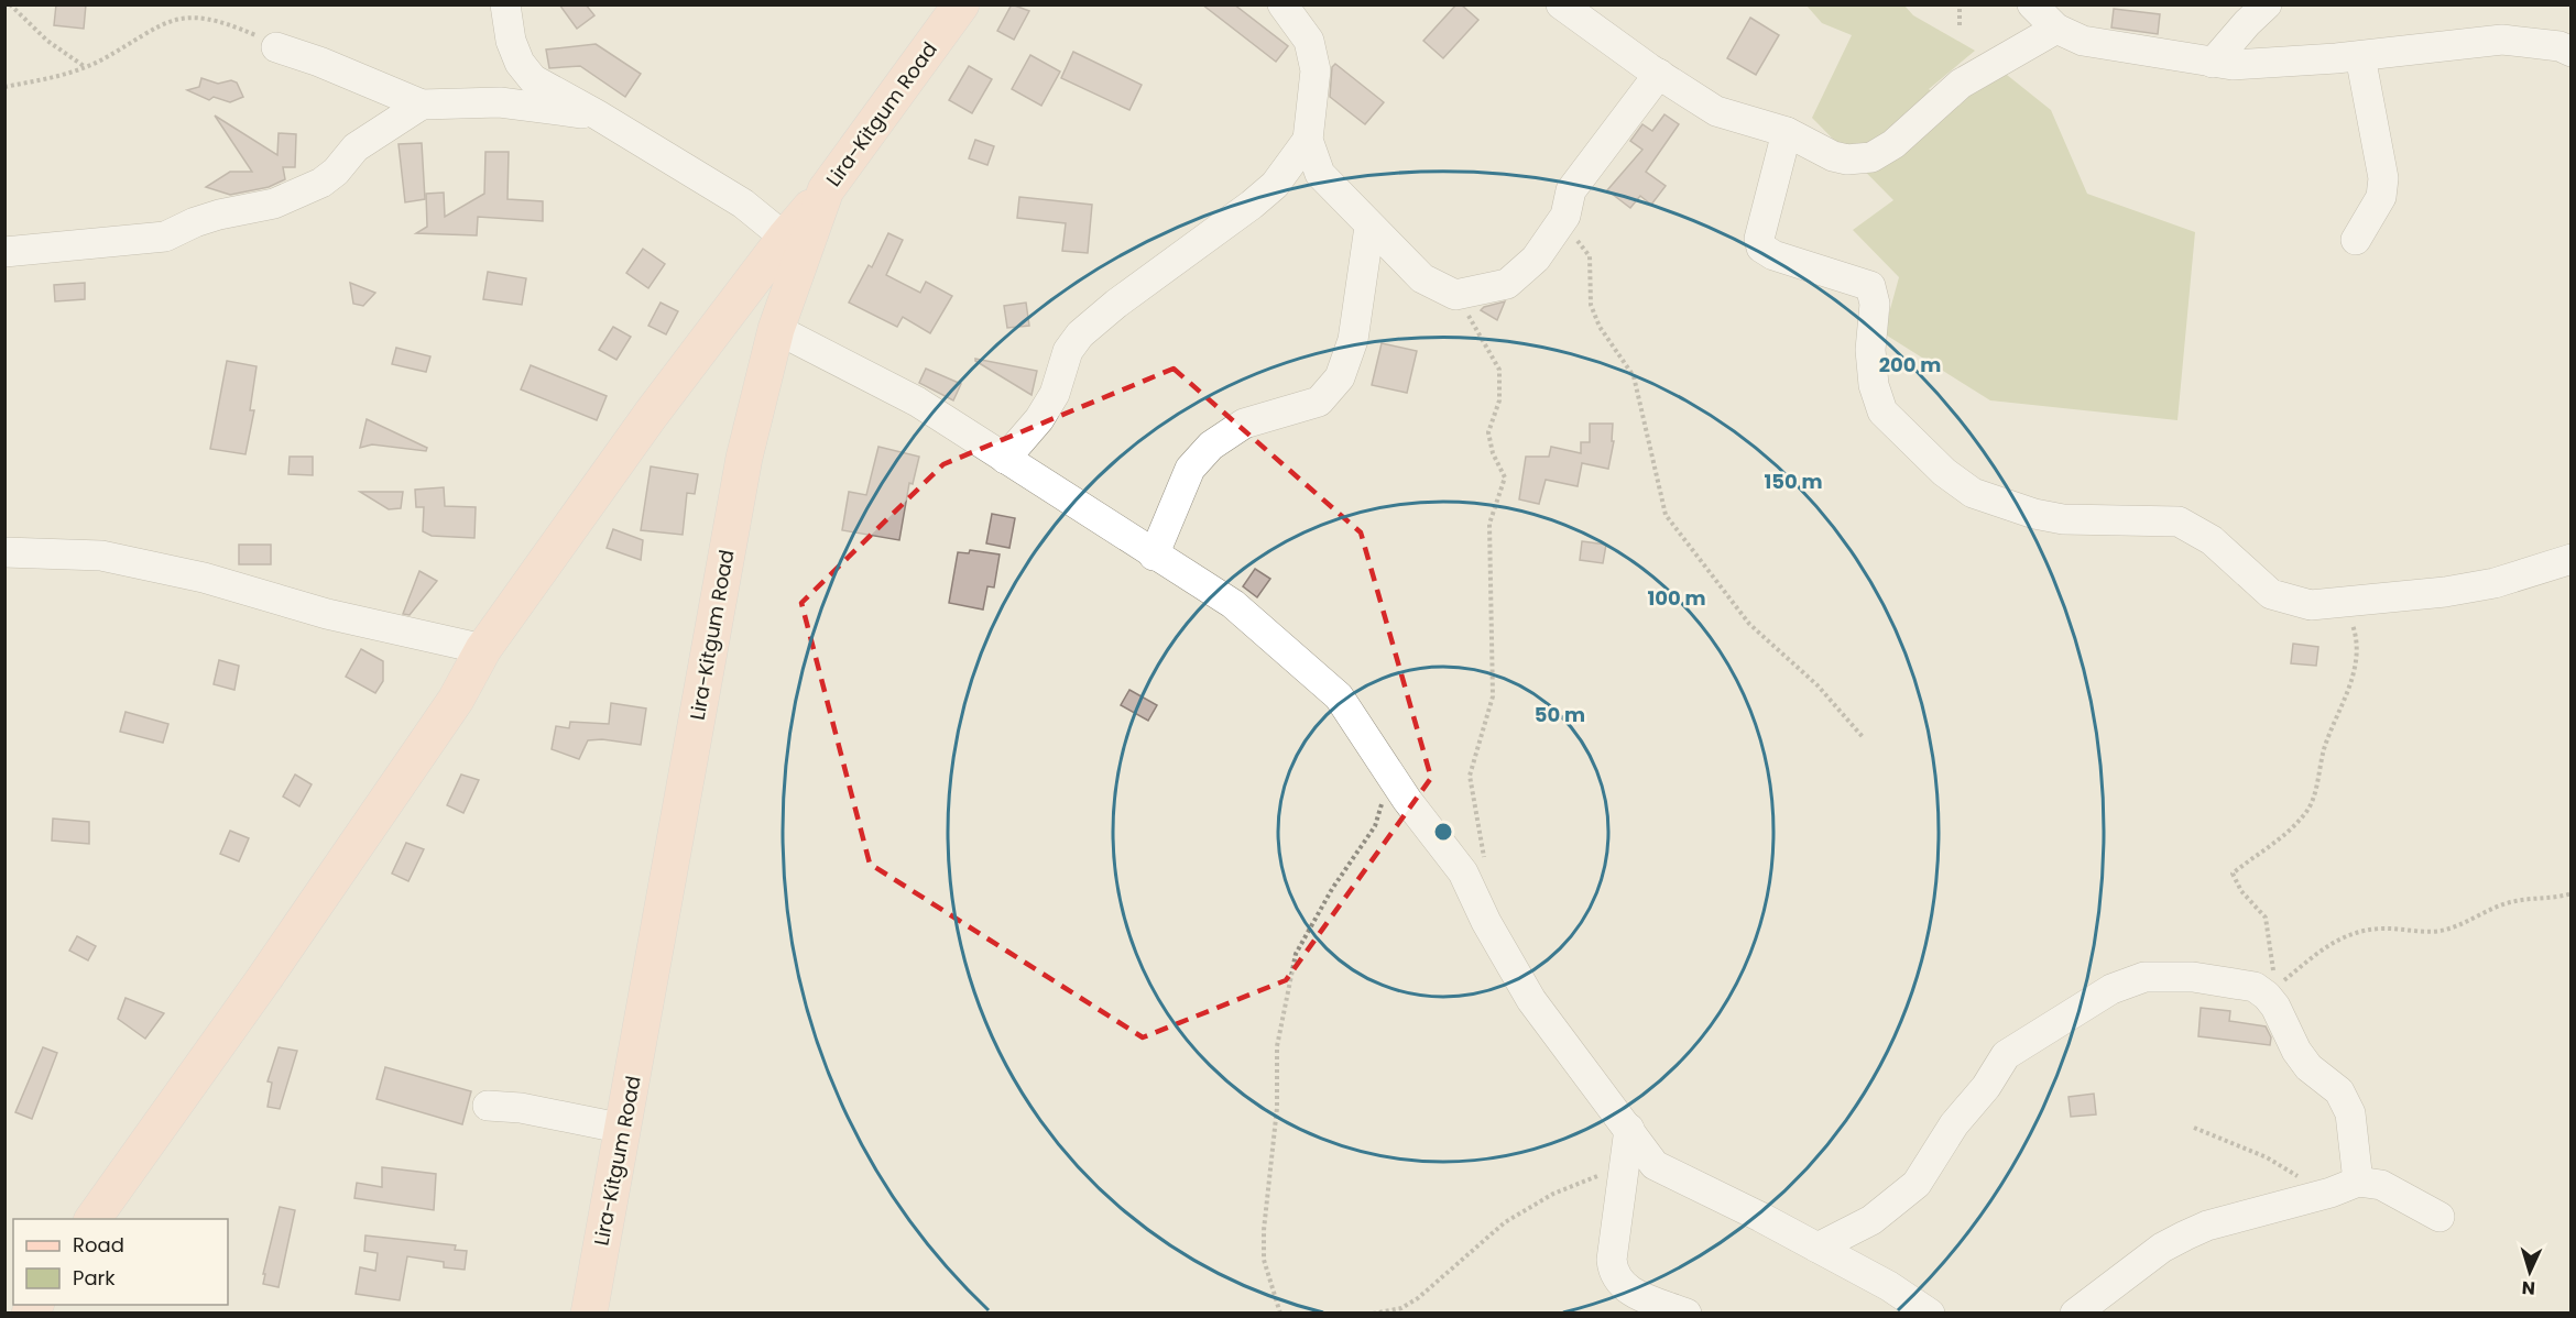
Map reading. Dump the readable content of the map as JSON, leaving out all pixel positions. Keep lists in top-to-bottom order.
{
  "streets": {
    "main road": ["Lira-Kitgum Road"]
  },
  "legend": ["Road", "Park"],
  "north": "bottom",
  "rings": [
    "200 m",
    "150 m",
    "100 m",
    "50 m"
  ]
}
